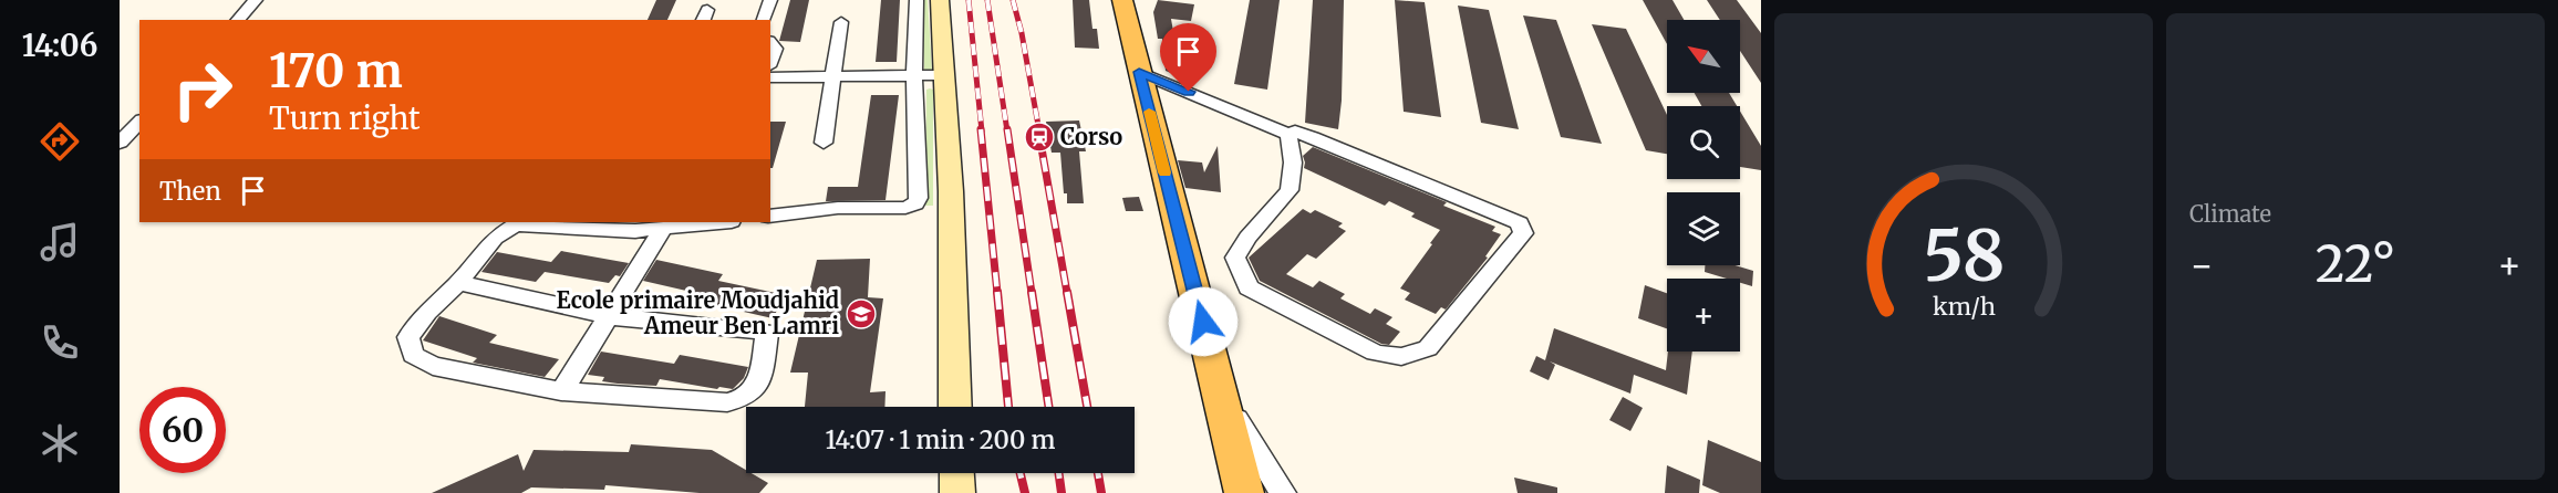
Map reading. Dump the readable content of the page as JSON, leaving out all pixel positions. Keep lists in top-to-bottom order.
{
  "places": {
    "station": ["Corso"],
    "school or university": ["Ecole primaire Moudjahid Ameur Ben Lamri"]
  },
  "north": "top left",
  "page": {
    "tabs": "14:06",
    "tile": "Climate",
    "map_buttons": "+",
    "turn": ["170 m", "Turn right"],
    "then": "Then",
    "heat": ["−", "22°", "+"],
    "limit": "60",
    "trip": "14:07 · 1 min · 200 m",
    "gauge": ["58", "km/h"]
  }
}
